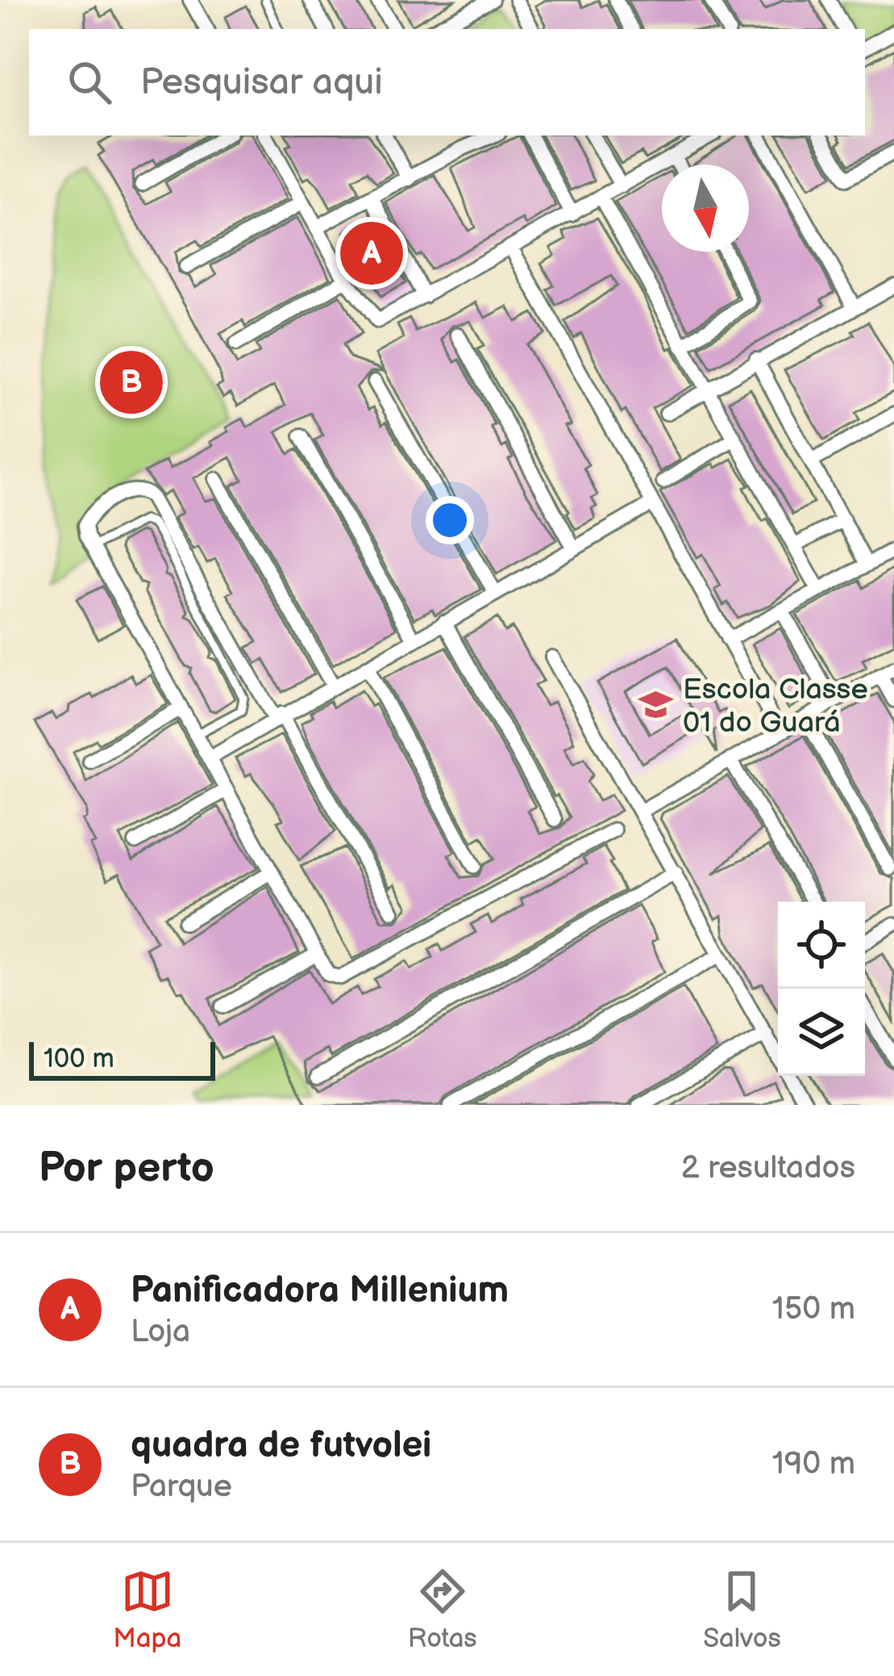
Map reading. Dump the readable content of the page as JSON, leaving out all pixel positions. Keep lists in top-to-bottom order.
{
  "places": {
    "school or university": ["Escola Classe 01 do Guará"]
  },
  "scale_bar": "100 m",
  "north": "bottom",
  "page": {
    "search": "Pesquisar aqui",
    "pins": ["A", "B"],
    "scale": "100 m",
    "heading": ["Por perto", "2 resultados"],
    "list": [
      {
        "mark": "A",
        "name": "Panificadora Millenium",
        "note": "Loja",
        "value": "150 m"
      },
      {
        "mark": "B",
        "name": "quadra de futvolei",
        "note": "Parque",
        "value": "190 m"
      }
    ],
    "nav": ["Mapa", "Rotas", "Salvos"]
  }
}
